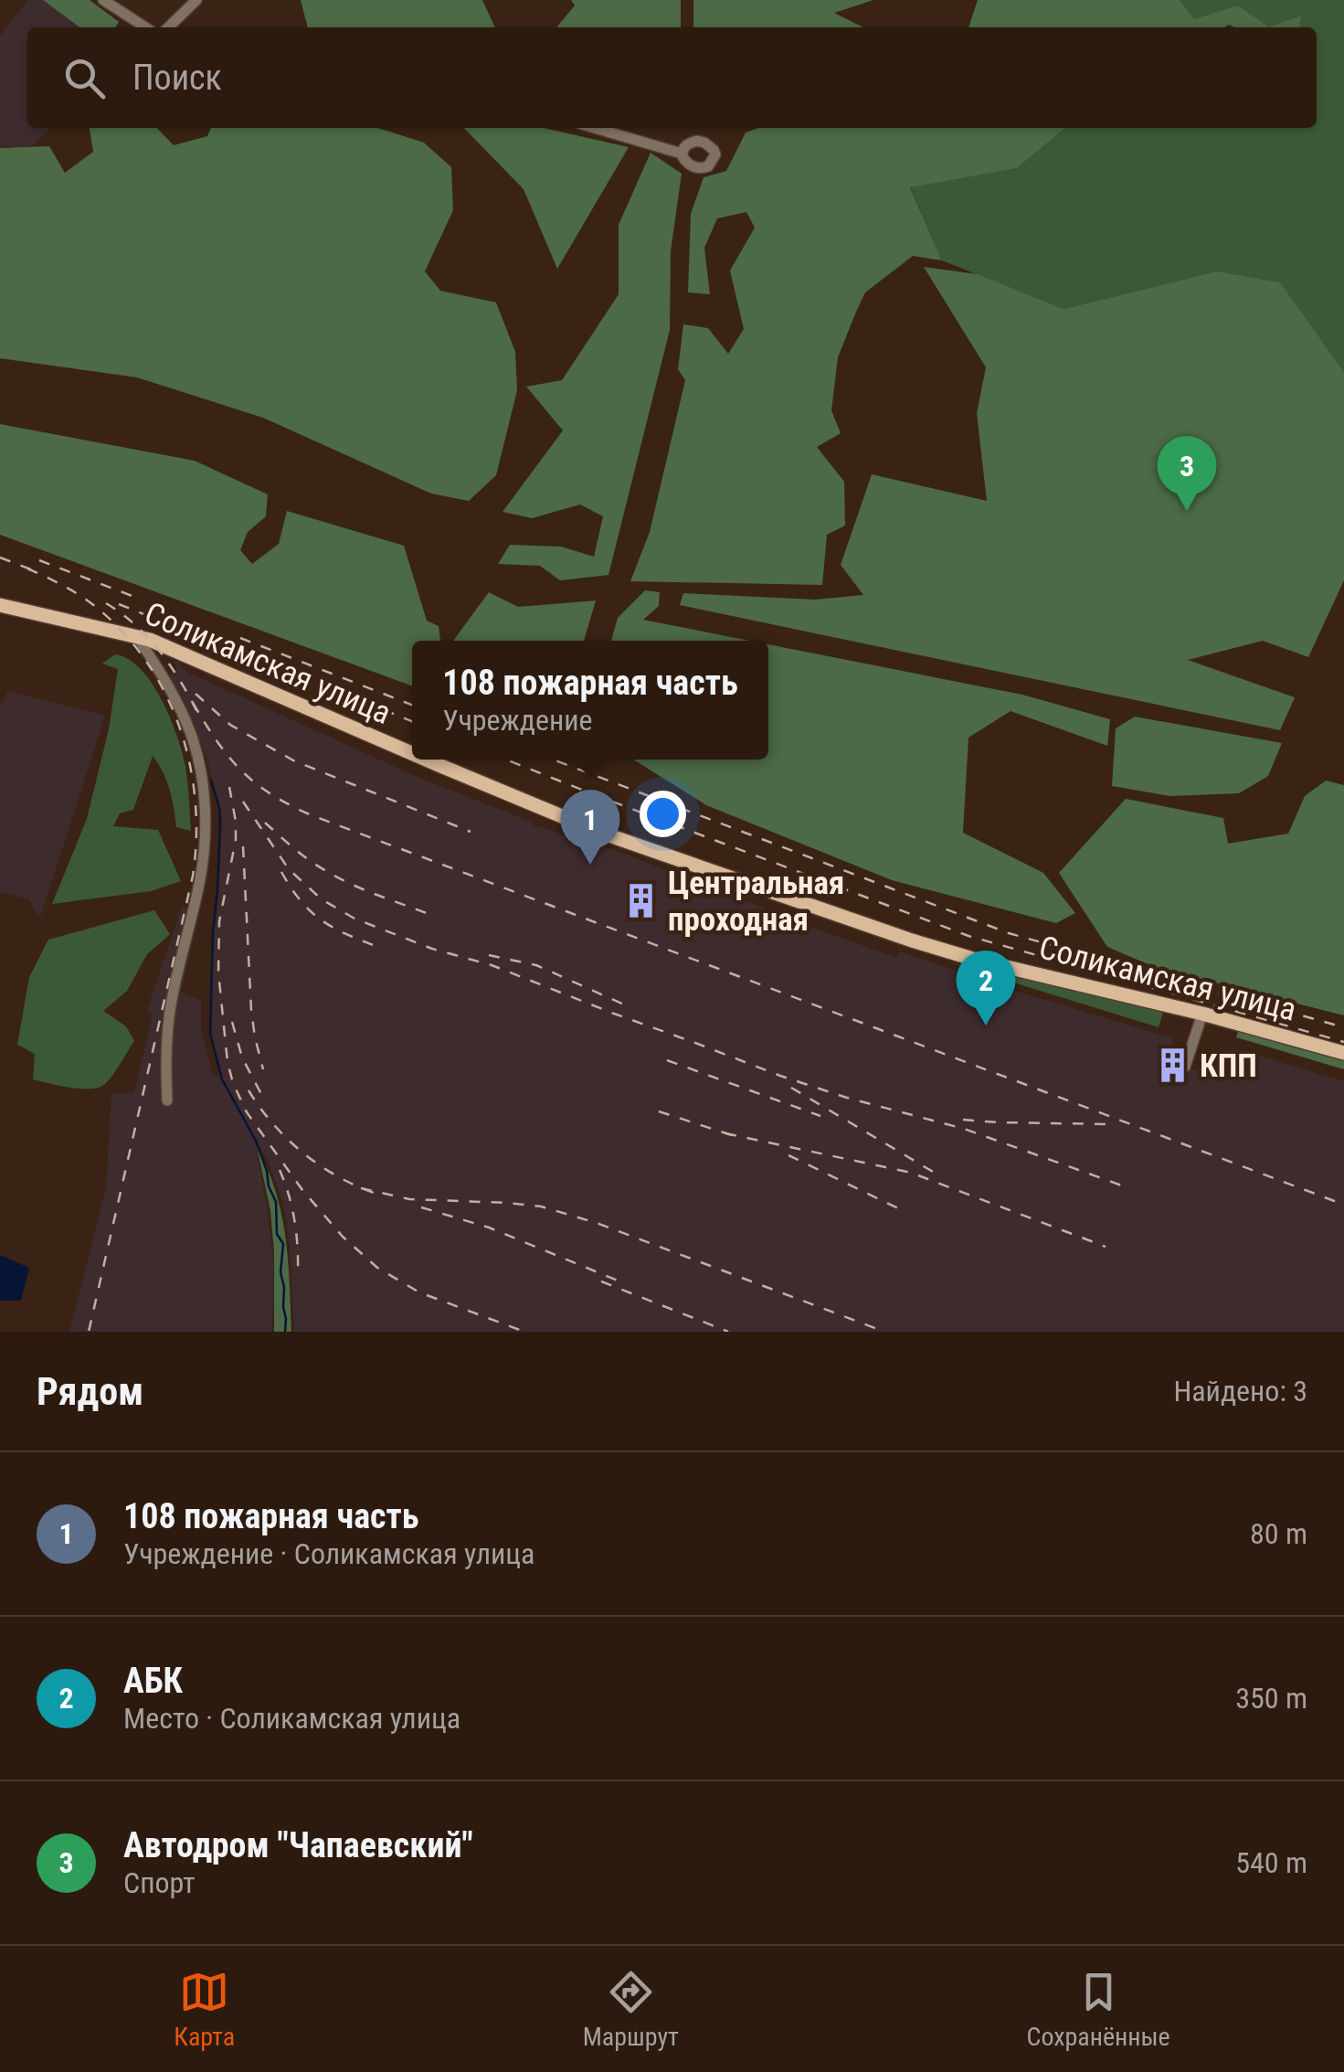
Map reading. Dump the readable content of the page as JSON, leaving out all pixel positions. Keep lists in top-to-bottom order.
{
  "streets": {
    "main road": ["Соликамская улица"]
  },
  "places": {
    "building": ["Центральная проходная", "КПП"]
  },
  "page": {
    "search": "Поиск",
    "pins": ["3", "1", "2"],
    "popup": ["108 пожарная часть", "Учреждение"],
    "heading": ["Рядом", "Найдено: 3"],
    "list": [
      {
        "mark": "1",
        "name": "108 пожарная часть",
        "note": "Учреждение · Соликамская улица",
        "value": "80 m"
      },
      {
        "mark": "2",
        "name": "АБК",
        "note": "Место · Соликамская улица",
        "value": "350 m"
      },
      {
        "mark": "3",
        "name": "Автодром \"Чапаевский\"",
        "note": "Спорт",
        "value": "540 m"
      }
    ],
    "nav": ["Карта", "Маршрут", "Сохранённые"]
  }
}
